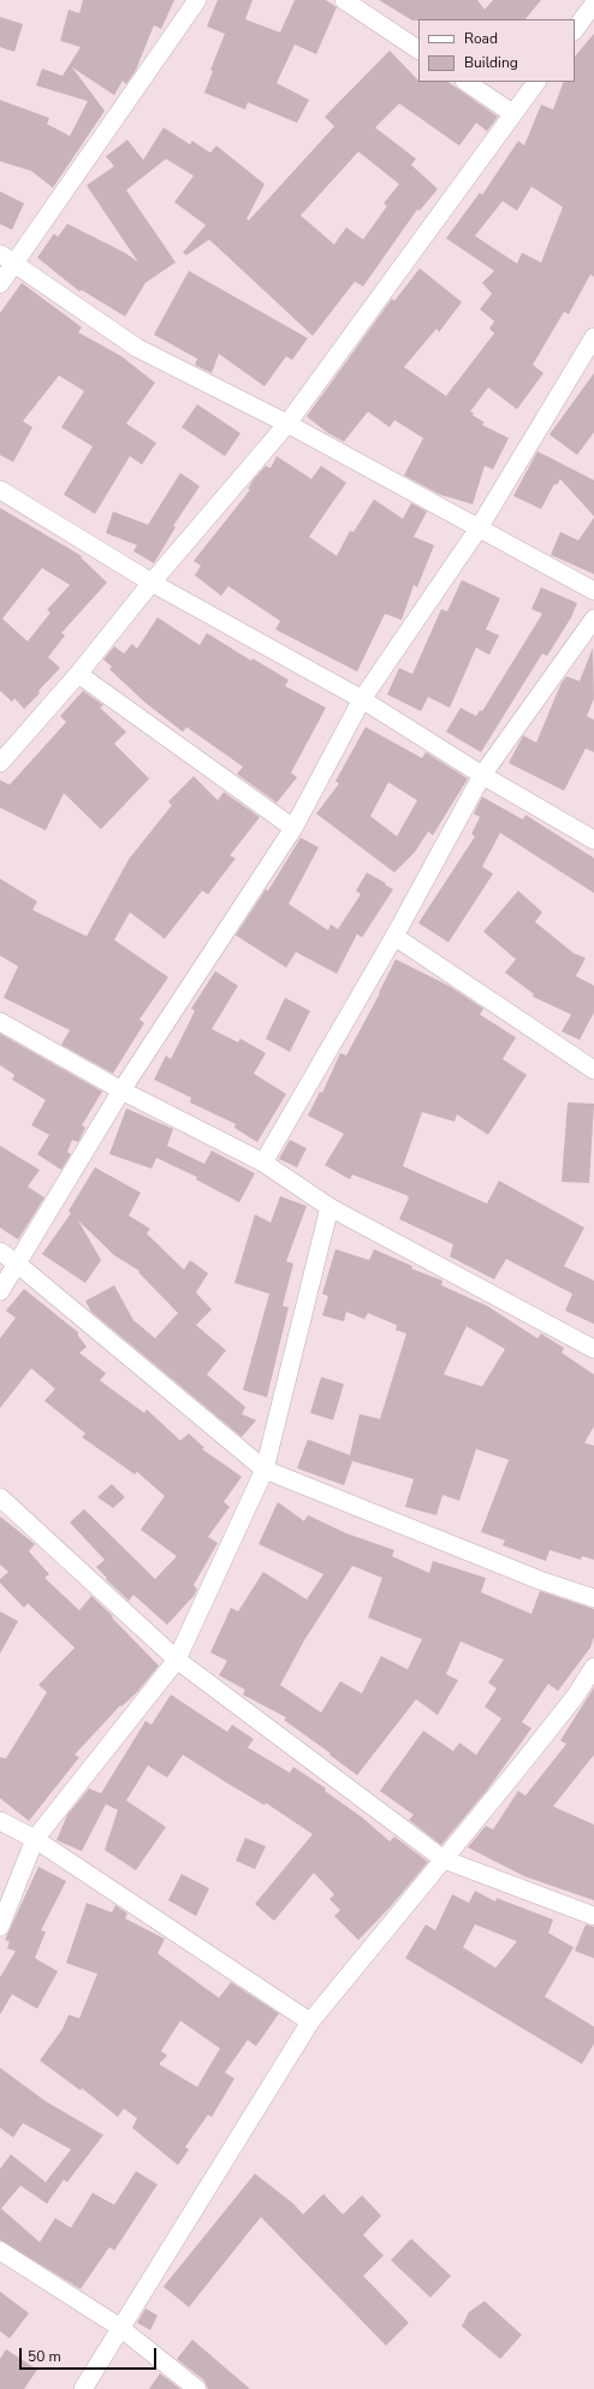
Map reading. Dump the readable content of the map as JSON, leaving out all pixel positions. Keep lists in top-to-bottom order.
{
  "legend": ["Road", "Building"],
  "scale_bar": "50 m"
}
